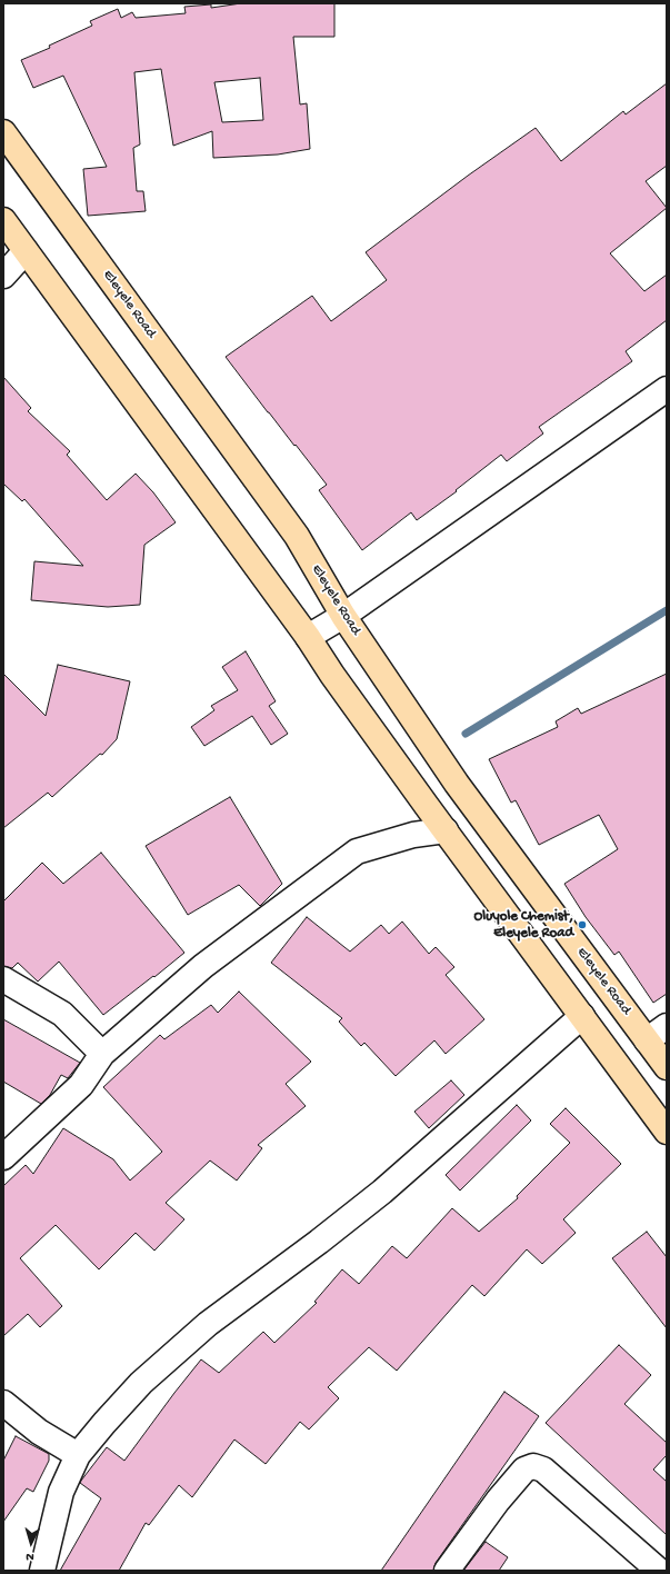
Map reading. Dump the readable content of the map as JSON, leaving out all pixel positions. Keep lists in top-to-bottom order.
{
  "streets": {
    "main road": ["Eleyele Road"]
  },
  "places": ["Oluyole Chemist, Eleyele Road"],
  "north": "bottom"
}
